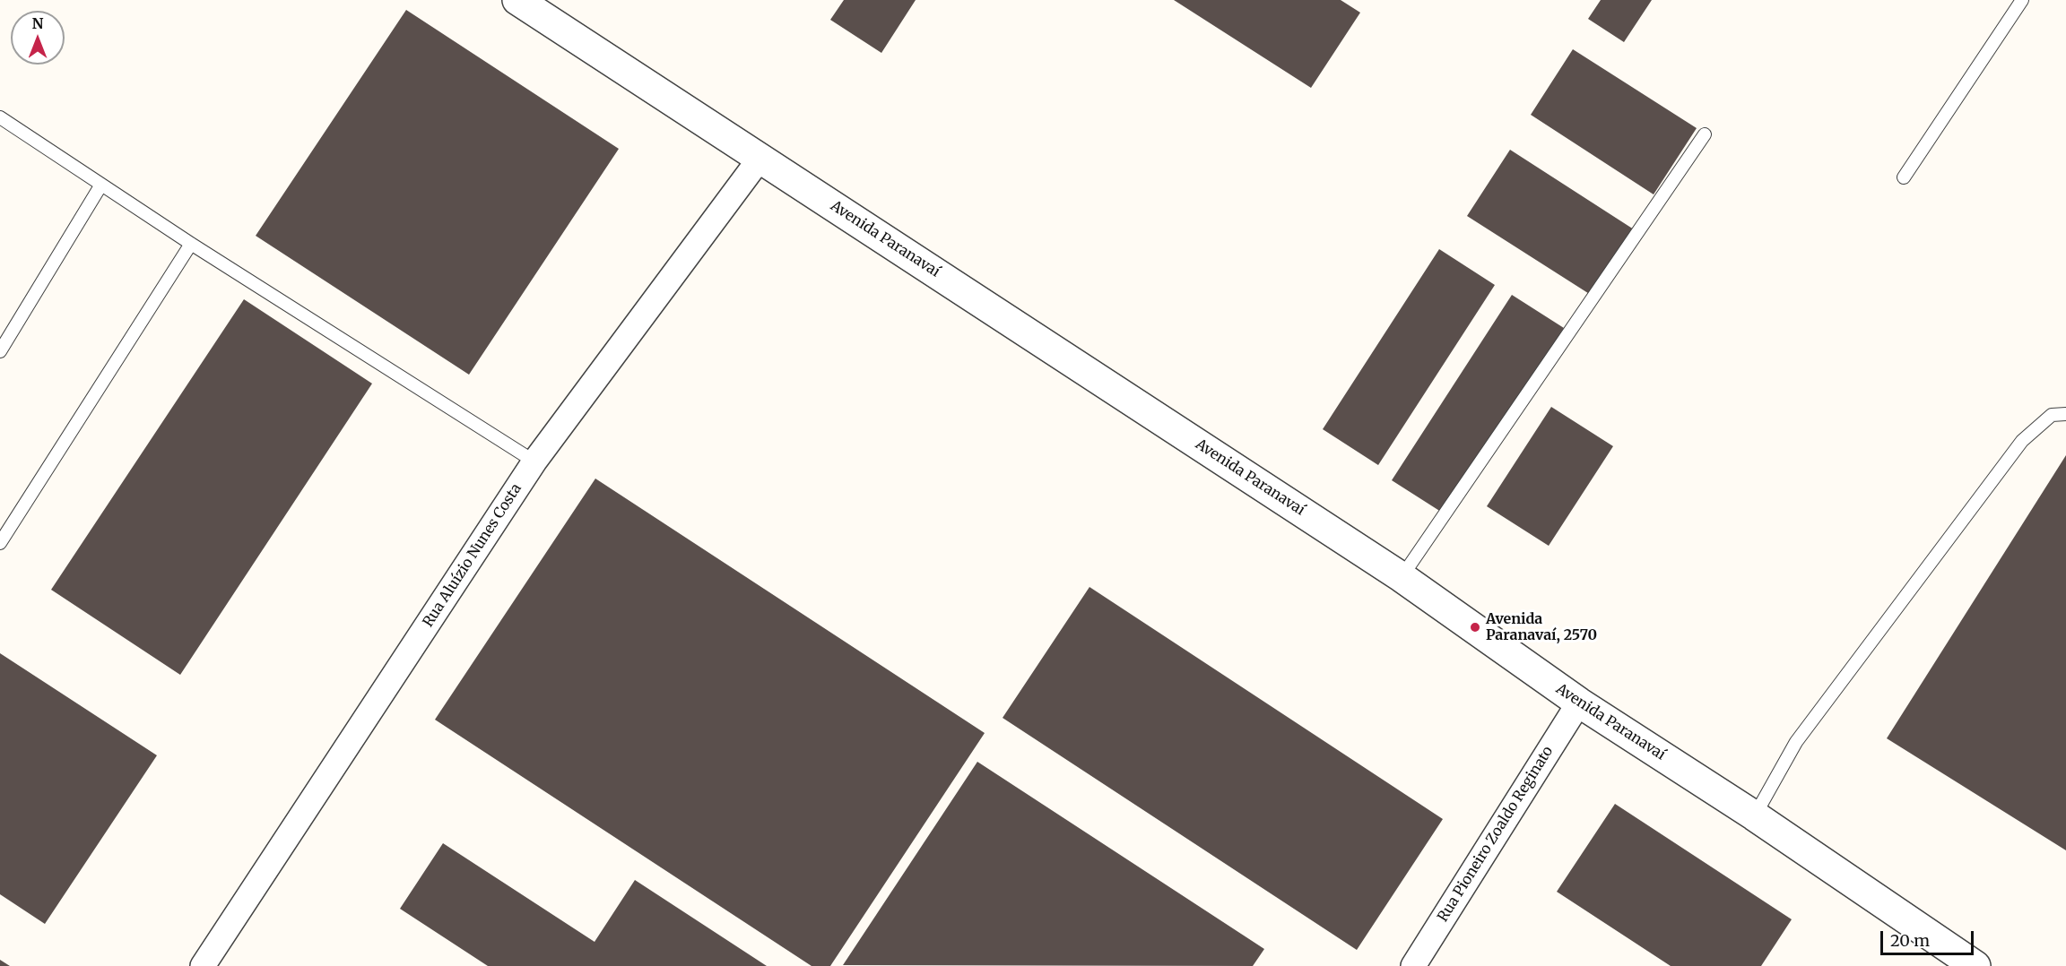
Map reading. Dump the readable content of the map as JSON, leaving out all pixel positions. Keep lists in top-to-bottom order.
{
  "streets": {
    "street": ["Avenida Paranavaí", "Rua Aluízio Nunes Costa", "Rua Pioneiro Zoaldo Reginato"]
  },
  "crossings": [
    ["Avenida Paranavaí", "Rua Aluízio Nunes Costa"],
    ["Avenida Paranavaí", "Rua Pioneiro Zoaldo Reginato"]
  ],
  "places": ["Avenida Paranavaí, 2570"],
  "scale_bar": "20 m",
  "north": "top"
}
